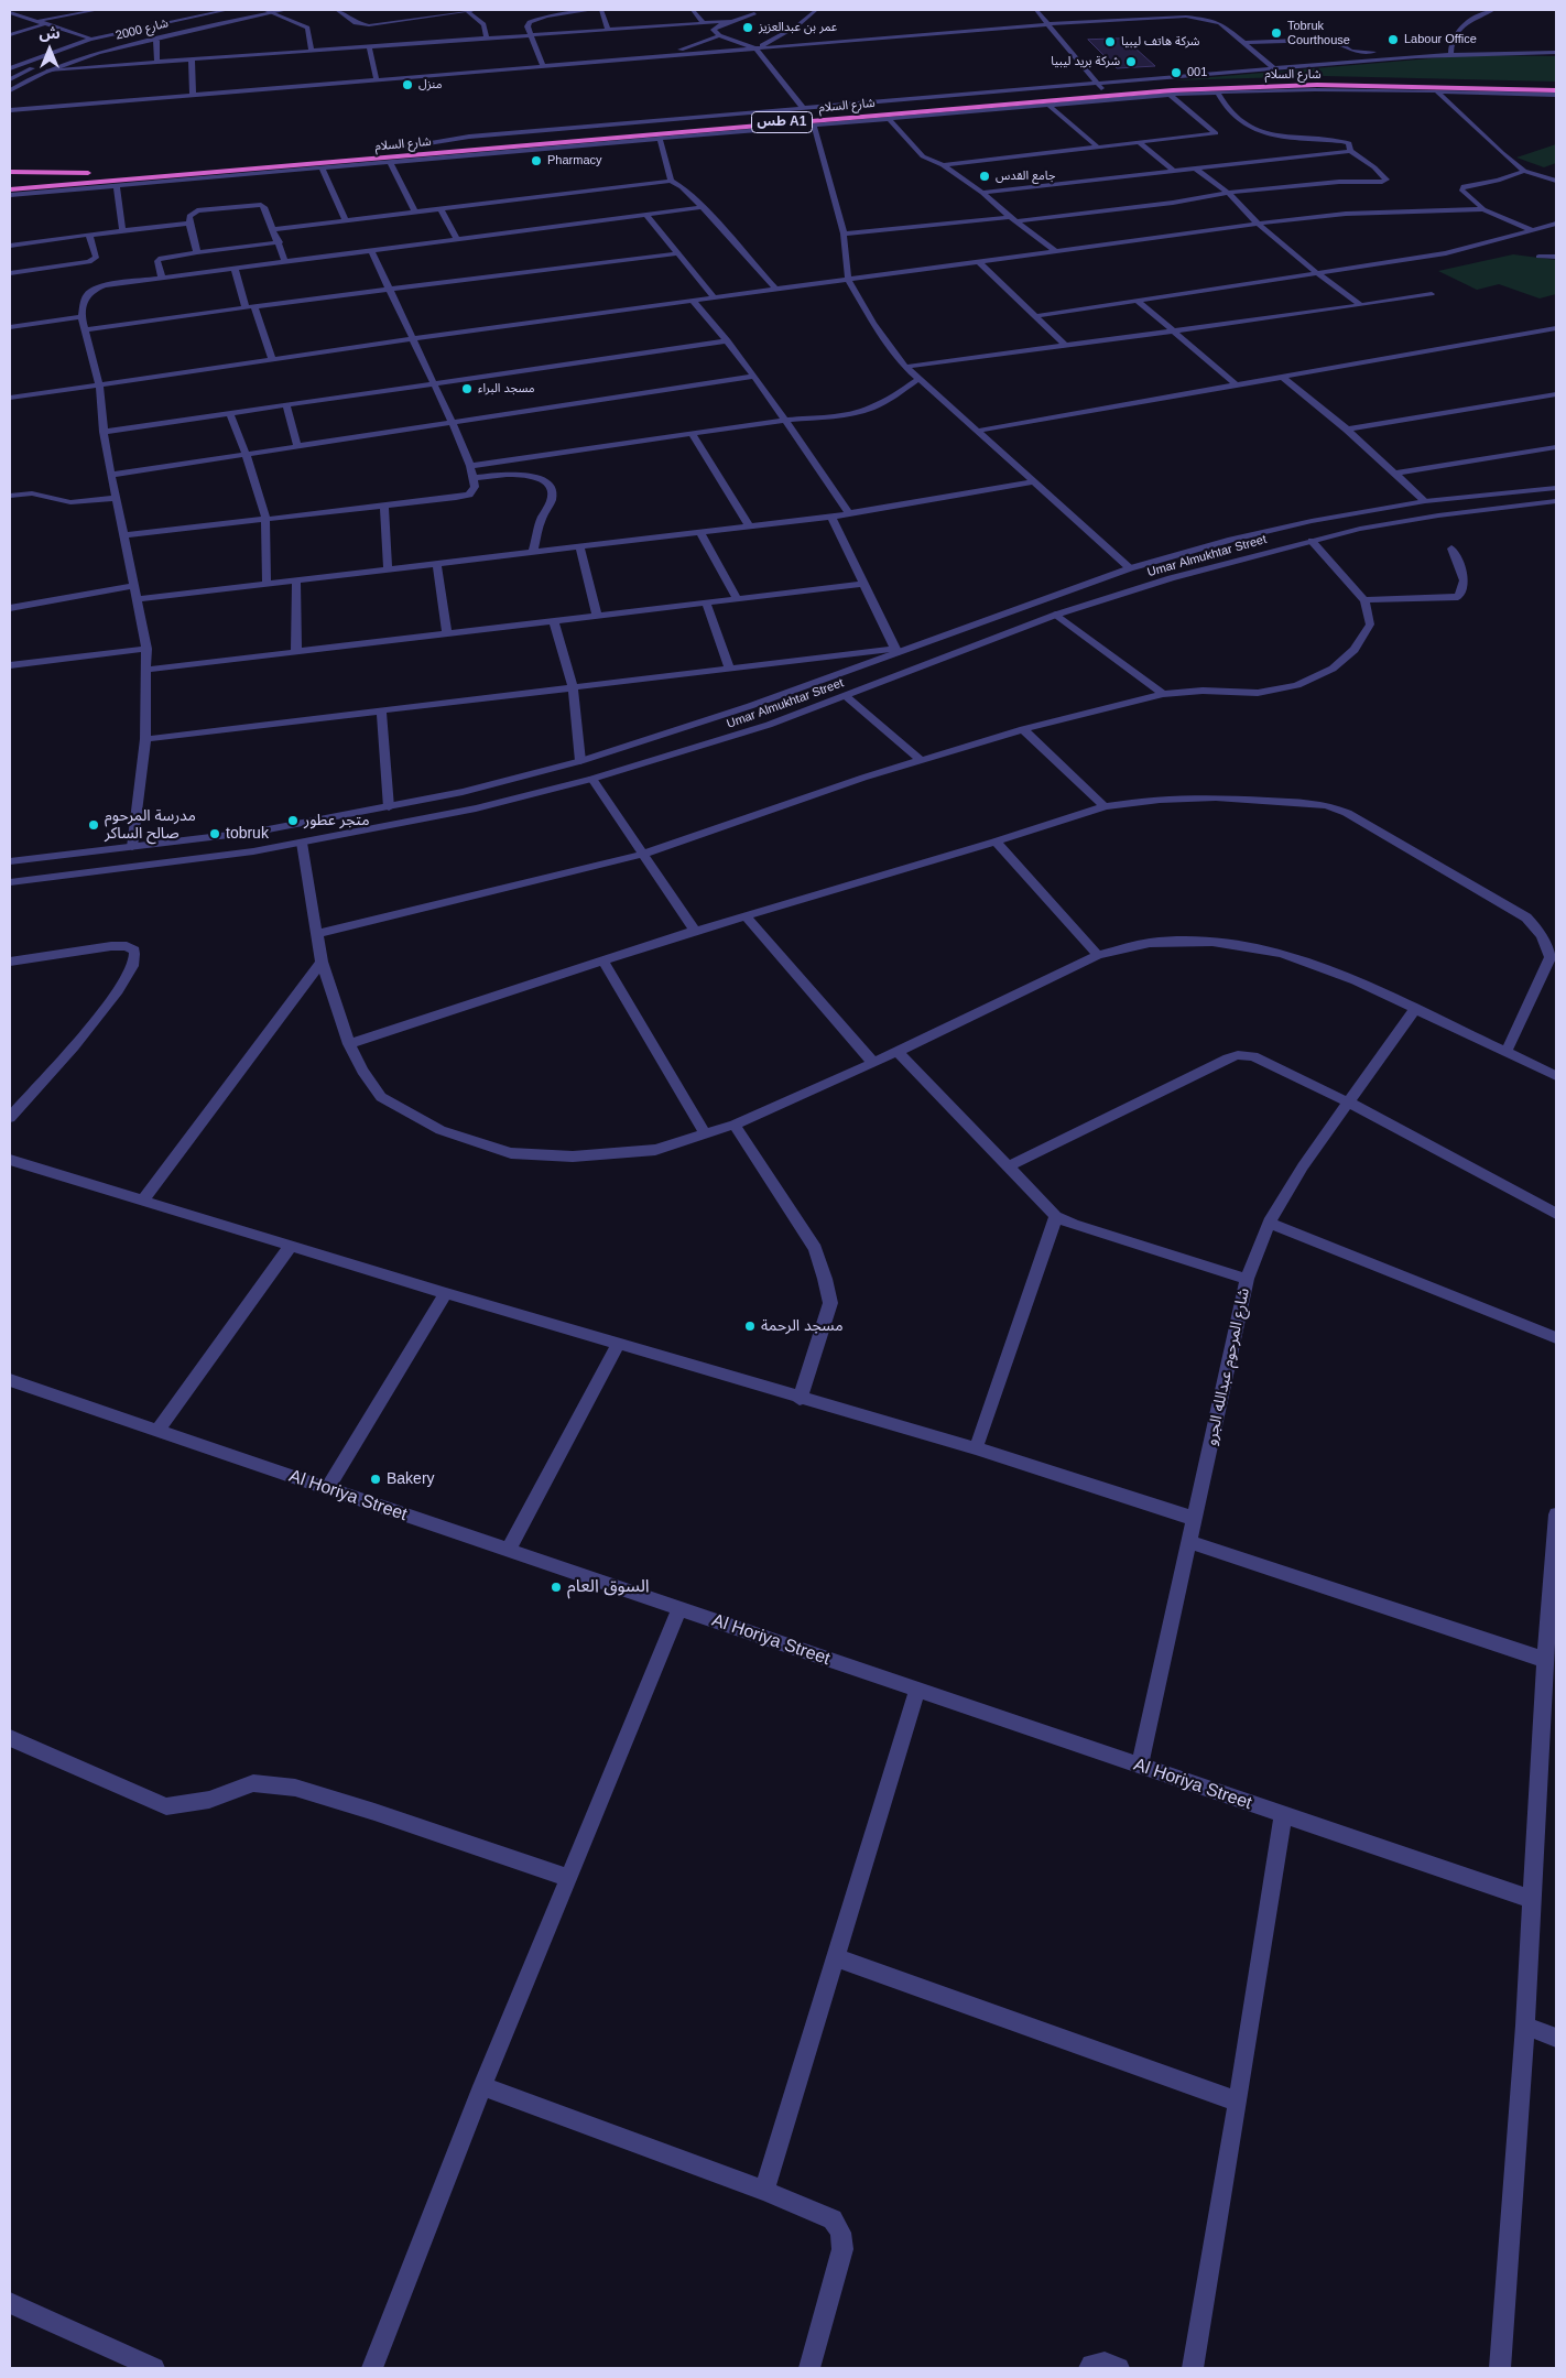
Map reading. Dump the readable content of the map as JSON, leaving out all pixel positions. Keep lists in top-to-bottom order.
{
  "streets": {
    "highway": ["شارع السلام", "طس A1"],
    "street": [
      "شارع 2000",
      "Umar Almukhtar Street",
      "شارع المرحوم عبدالله الجرو",
      "Al Horiya Street"
    ]
  },
  "crossings": [
    ["شارع المرحوم عبدالله الجرو", "Al Horiya Street"]
  ],
  "places": [
    "عمر بن عبدالعزيز",
    "Tobruk Courthouse",
    "Labour Office",
    "شركة هاتف ليبيا",
    "شركة بريد ليبيا",
    "001",
    "منزل",
    "Pharmacy",
    "جامع القدس",
    "مسجد البراء",
    "متجر عطور",
    "مدرسة المرحوم صالح الساكر",
    "tobruk",
    "مسجد الرحمة",
    "Bakery",
    "السوق العام"
  ],
  "north": "top"
}
